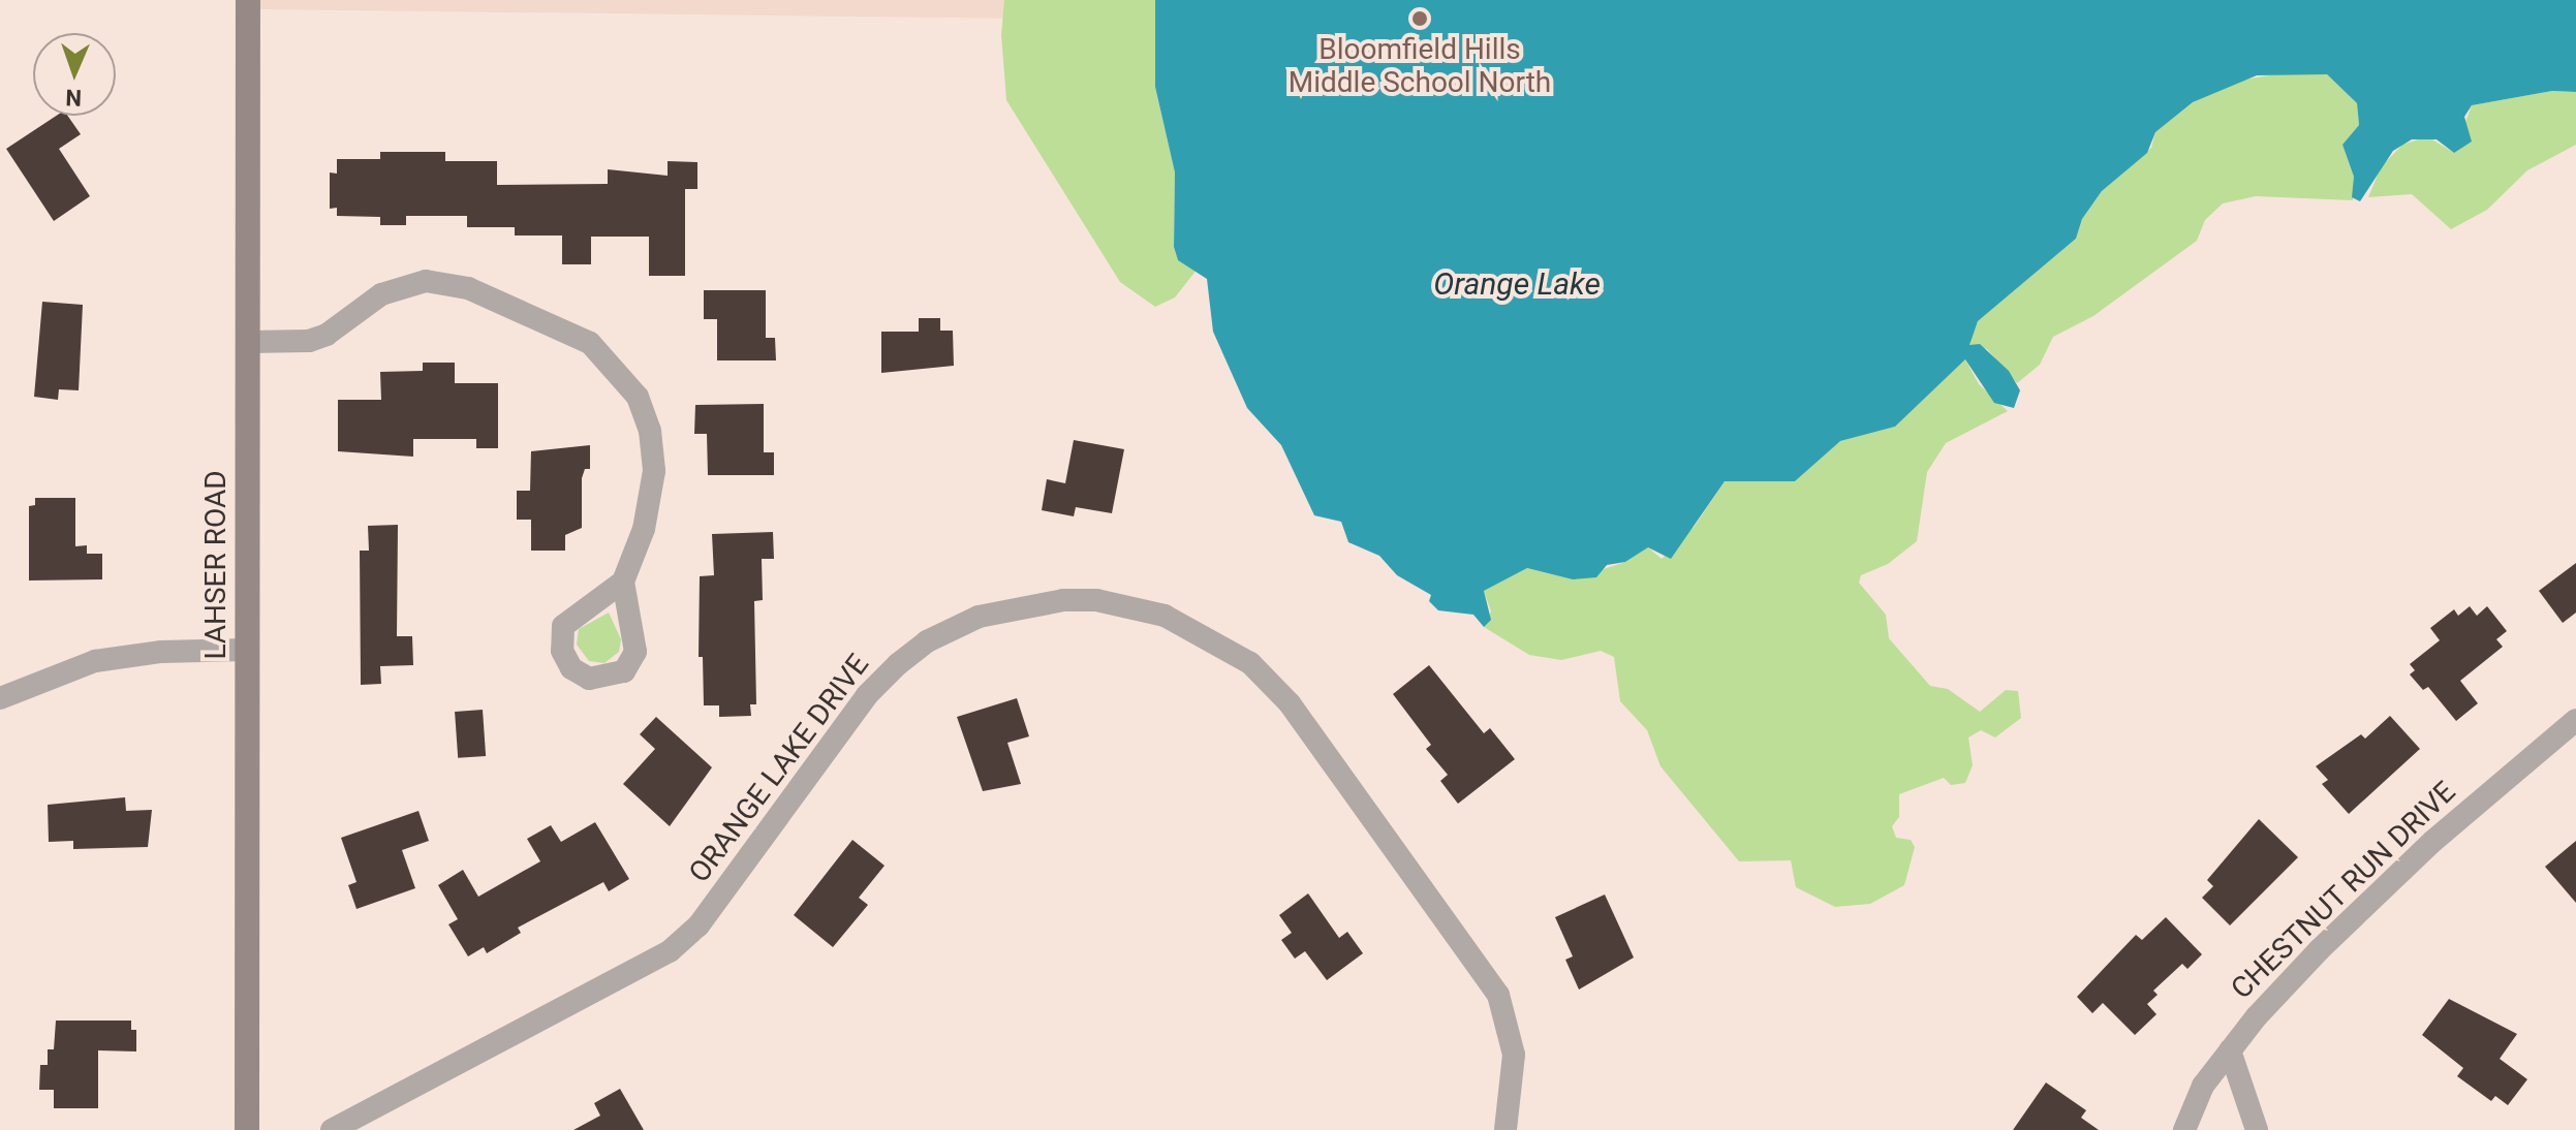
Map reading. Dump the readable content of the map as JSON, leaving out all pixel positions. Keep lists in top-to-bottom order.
{
  "streets": {
    "street": ["LAHSER ROAD", "ORANGE LAKE DRIVE", "CHESTNUT RUN DRIVE"]
  },
  "water": ["Orange Lake"],
  "places": ["Bloomfield Hills Middle School North"],
  "north": "bottom"
}
